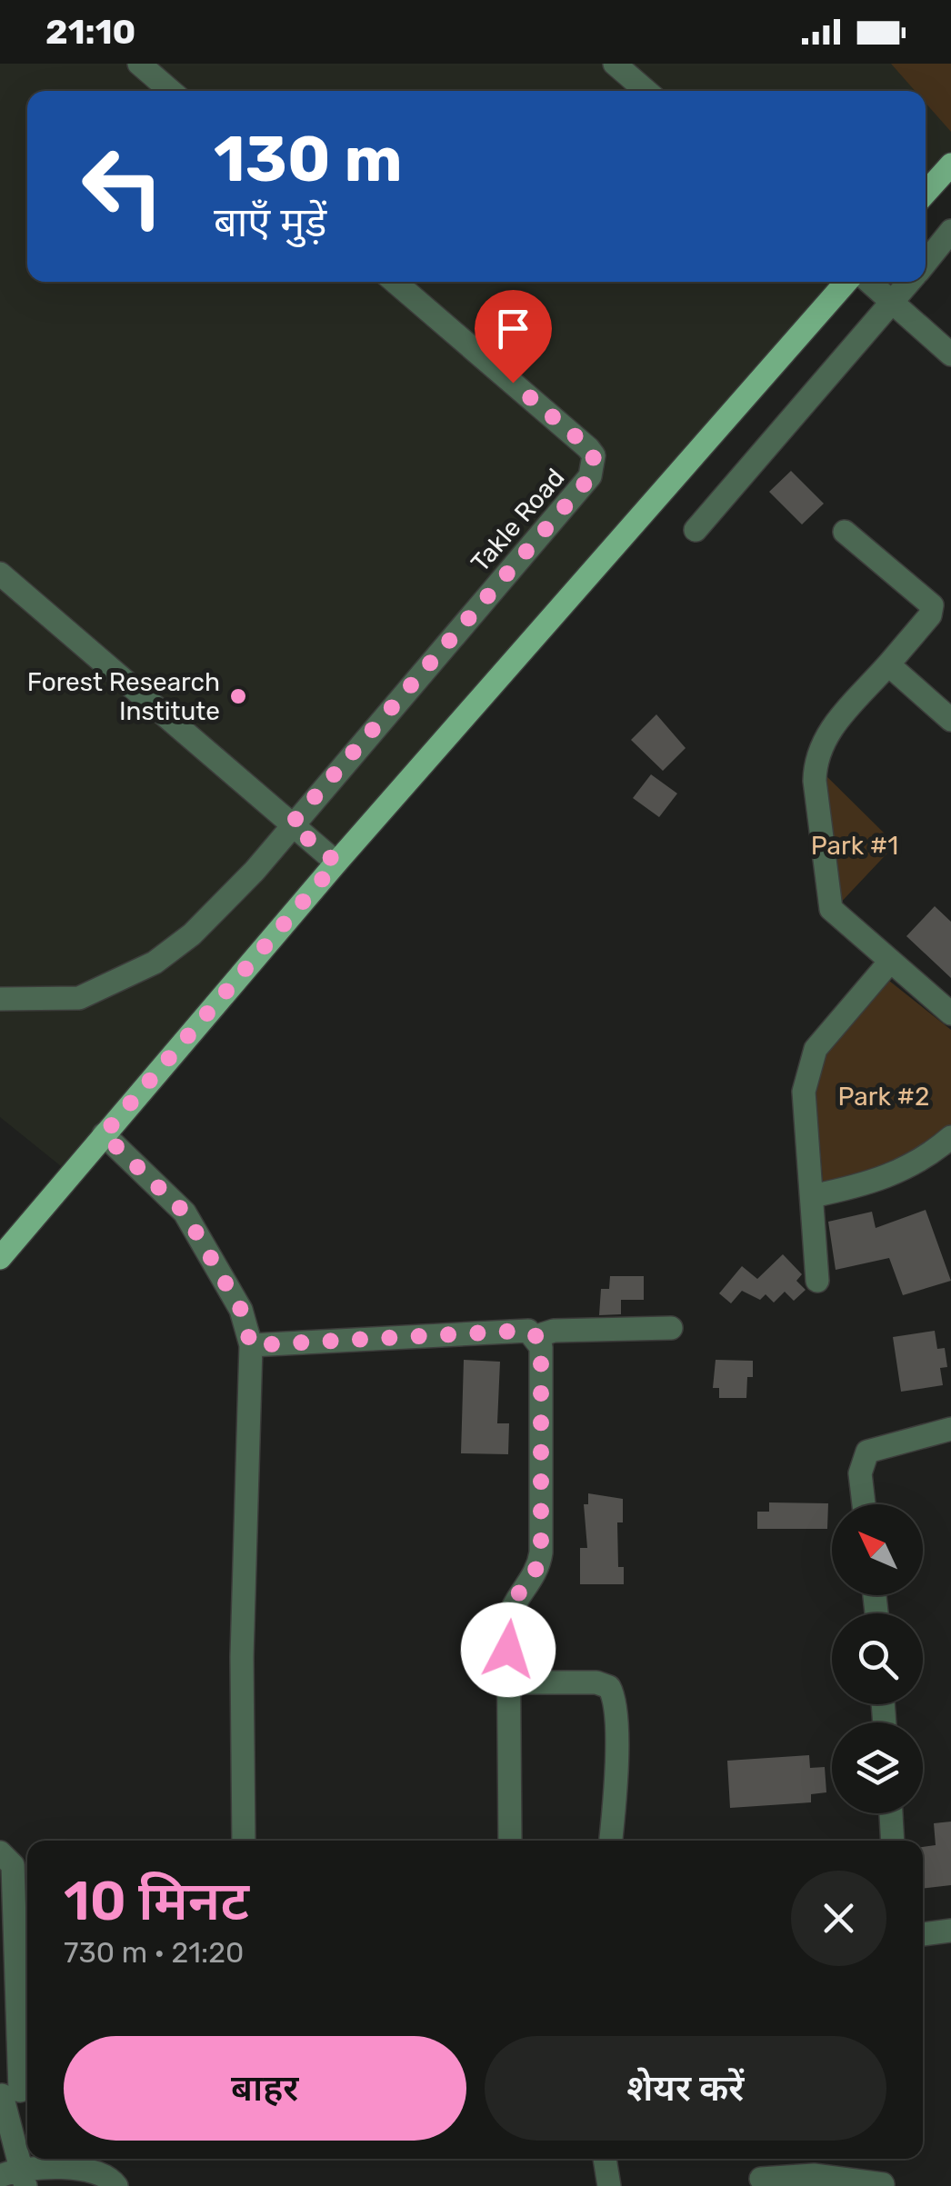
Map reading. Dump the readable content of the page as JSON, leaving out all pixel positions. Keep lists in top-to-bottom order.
{
  "streets": {
    "street": ["Takle Road"]
  },
  "parks": ["Park #1", "Park #2"],
  "places": ["Forest Research Institute"],
  "north": "top left",
  "page": {
    "status": "21:10",
    "turn": ["130 m", "बाएँ मुड़ें"],
    "heading": ["10 मिनट", "730 m · 21:20"],
    "buttons": ["बाहर", "शेयर करें"]
  }
}
